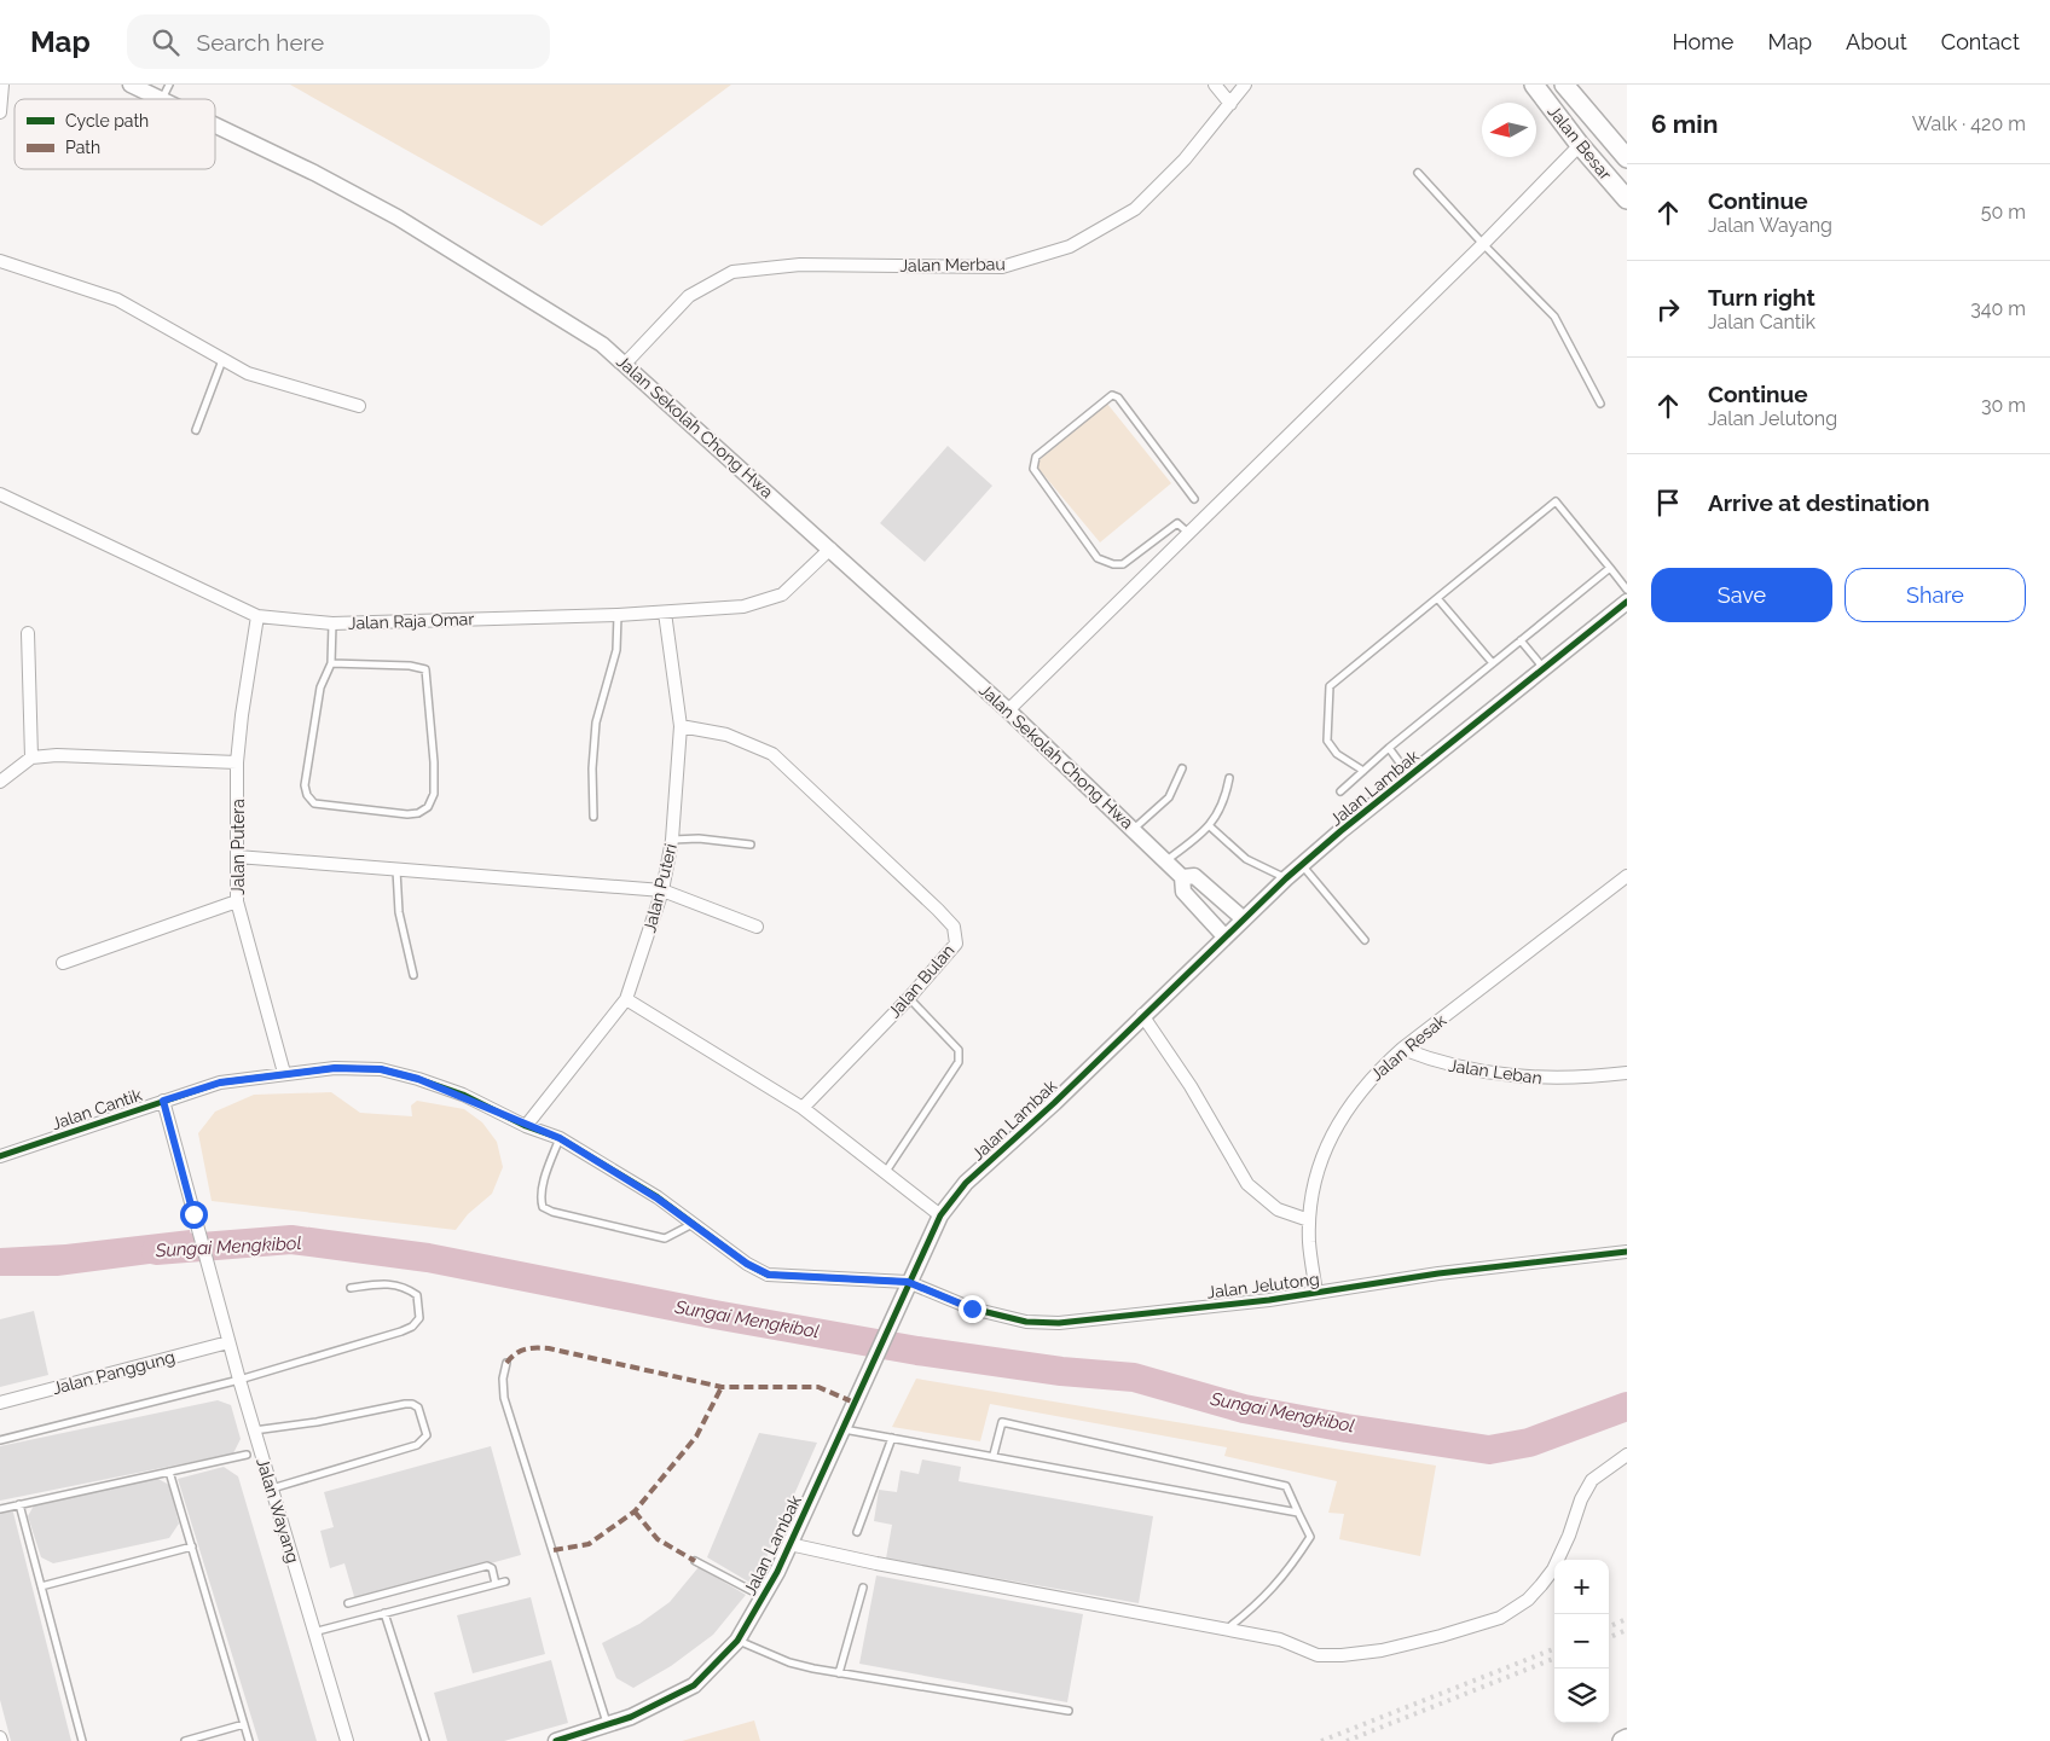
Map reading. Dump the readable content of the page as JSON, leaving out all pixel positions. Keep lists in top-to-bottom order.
{
  "streets": {
    "main road": ["Jalan Besar"],
    "street": [
      "Jalan Merbau",
      "Jalan Sekolah Chong Hwa",
      "Jalan Raja Omar",
      "Jalan Lambak",
      "Jalan Putera",
      "Jalan Puteri",
      "Jalan Bulan",
      "Jalan Resak",
      "Jalan Leban",
      "Jalan Cantik",
      "Jalan Jelutong",
      "Jalan Panggung",
      "Jalan Wayang"
    ]
  },
  "crossings": [
    ["Jalan Merbau", "Jalan Sekolah Chong Hwa"],
    ["Jalan Sekolah Chong Hwa", "Jalan Raja Omar"],
    ["Jalan Sekolah Chong Hwa", "Jalan Lambak"],
    ["Jalan Raja Omar", "Jalan Putera"],
    ["Jalan Raja Omar", "Jalan Puteri"],
    ["Jalan Lambak", "Jalan Cantik"],
    ["Jalan Lambak", "Jalan Jelutong"],
    ["Jalan Putera", "Jalan Cantik"],
    ["Jalan Puteri", "Jalan Bulan"],
    ["Jalan Puteri", "Jalan Cantik"],
    ["Jalan Resak", "Jalan Leban"],
    ["Jalan Resak", "Jalan Jelutong"],
    ["Jalan Cantik", "Jalan Jelutong"],
    ["Jalan Cantik", "Jalan Wayang"],
    ["Jalan Panggung", "Jalan Wayang"]
  ],
  "water": ["Sungai Mengkibol"],
  "legend": ["Cycle path", "Path"],
  "north": "left",
  "page": {
    "header": "Map",
    "search": "Search here",
    "nav": [
      "Home",
      "Map",
      "About",
      "Contact"
    ],
    "heading": ["6 min", "Walk · 420 m"],
    "list": [
      ["Continue", "Jalan Wayang", "50 m"],
      ["Turn right", "Jalan Cantik", "340 m"],
      ["Continue", "Jalan Jelutong", "30 m"],
      "Arrive at destination"
    ],
    "buttons": ["Save", "Share"],
    "map_buttons": ["+", "−"]
  }
}
